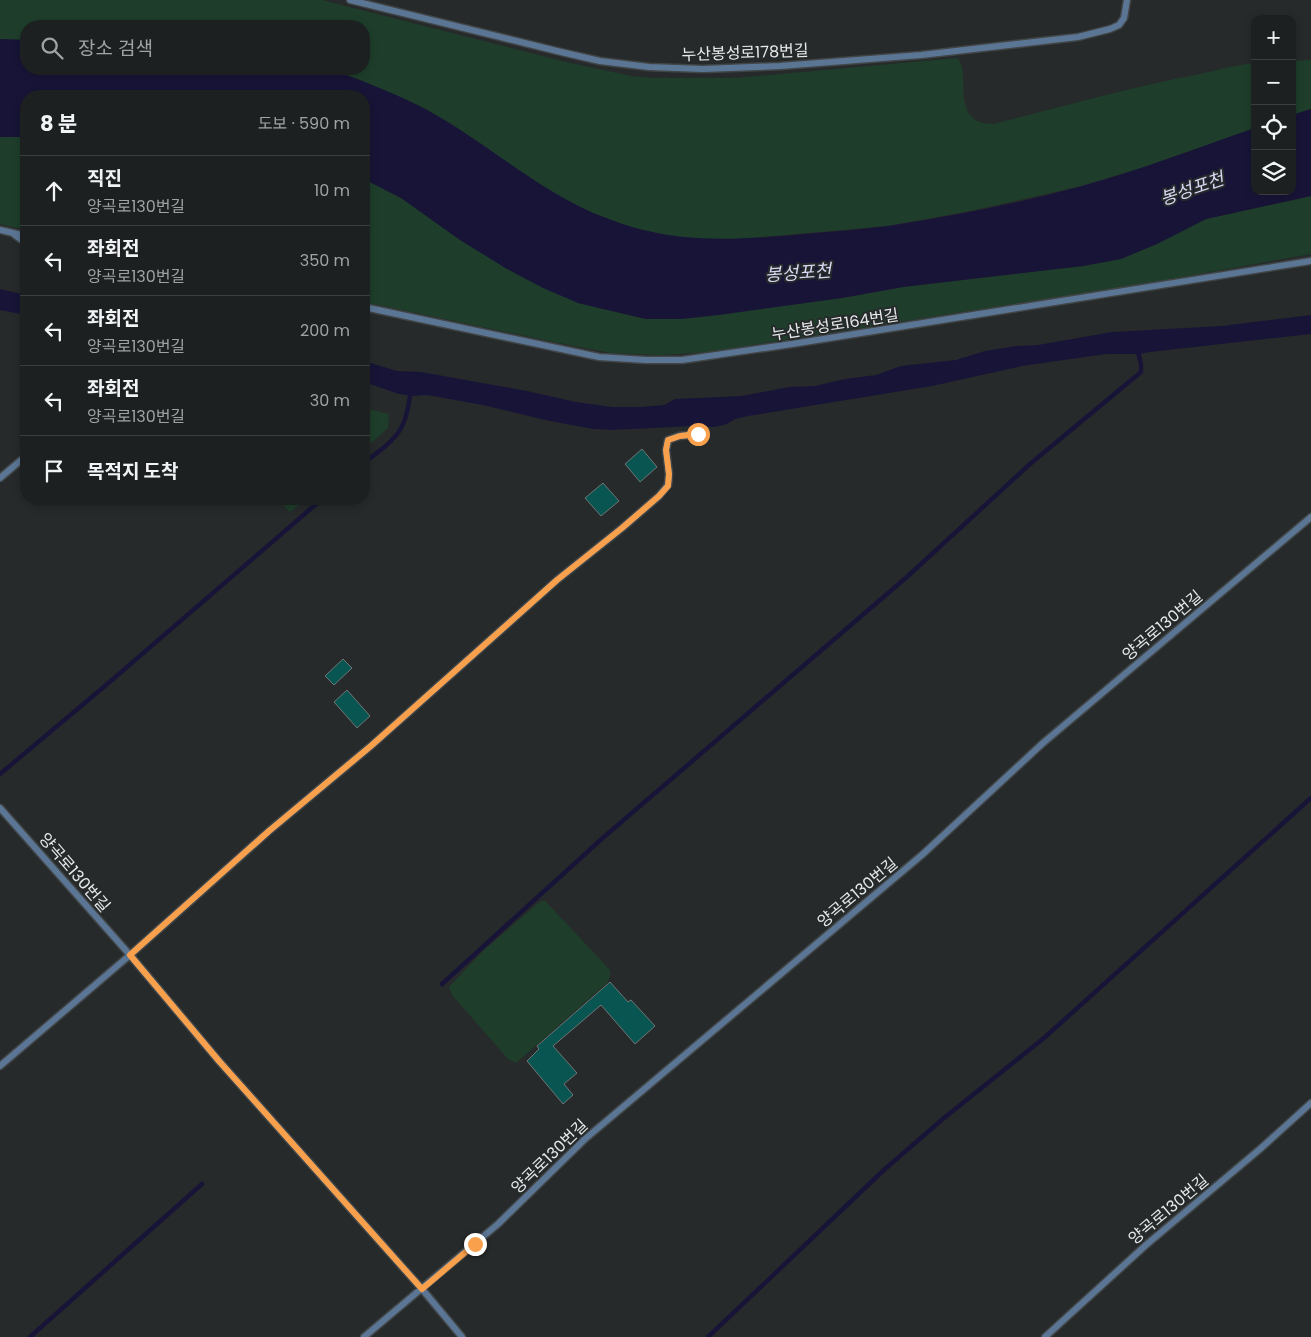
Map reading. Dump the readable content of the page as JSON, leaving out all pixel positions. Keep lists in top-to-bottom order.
{
  "streets": {
    "lane": ["누산봉성로178번길", "누산봉성로164번길", "양곡로130번길"]
  },
  "water": ["봉성포천"],
  "page": {
    "map_buttons": ["+", "−"],
    "search": "장소 검색",
    "heading": ["8 분", "도보 · 590 m"],
    "list": [
      ["직진", "양곡로130번길", "10 m"],
      ["좌회전", "양곡로130번길", "350 m"],
      ["좌회전", "양곡로130번길", "200 m"],
      ["좌회전", "양곡로130번길", "30 m"],
      "목적지 도착"
    ]
  }
}
